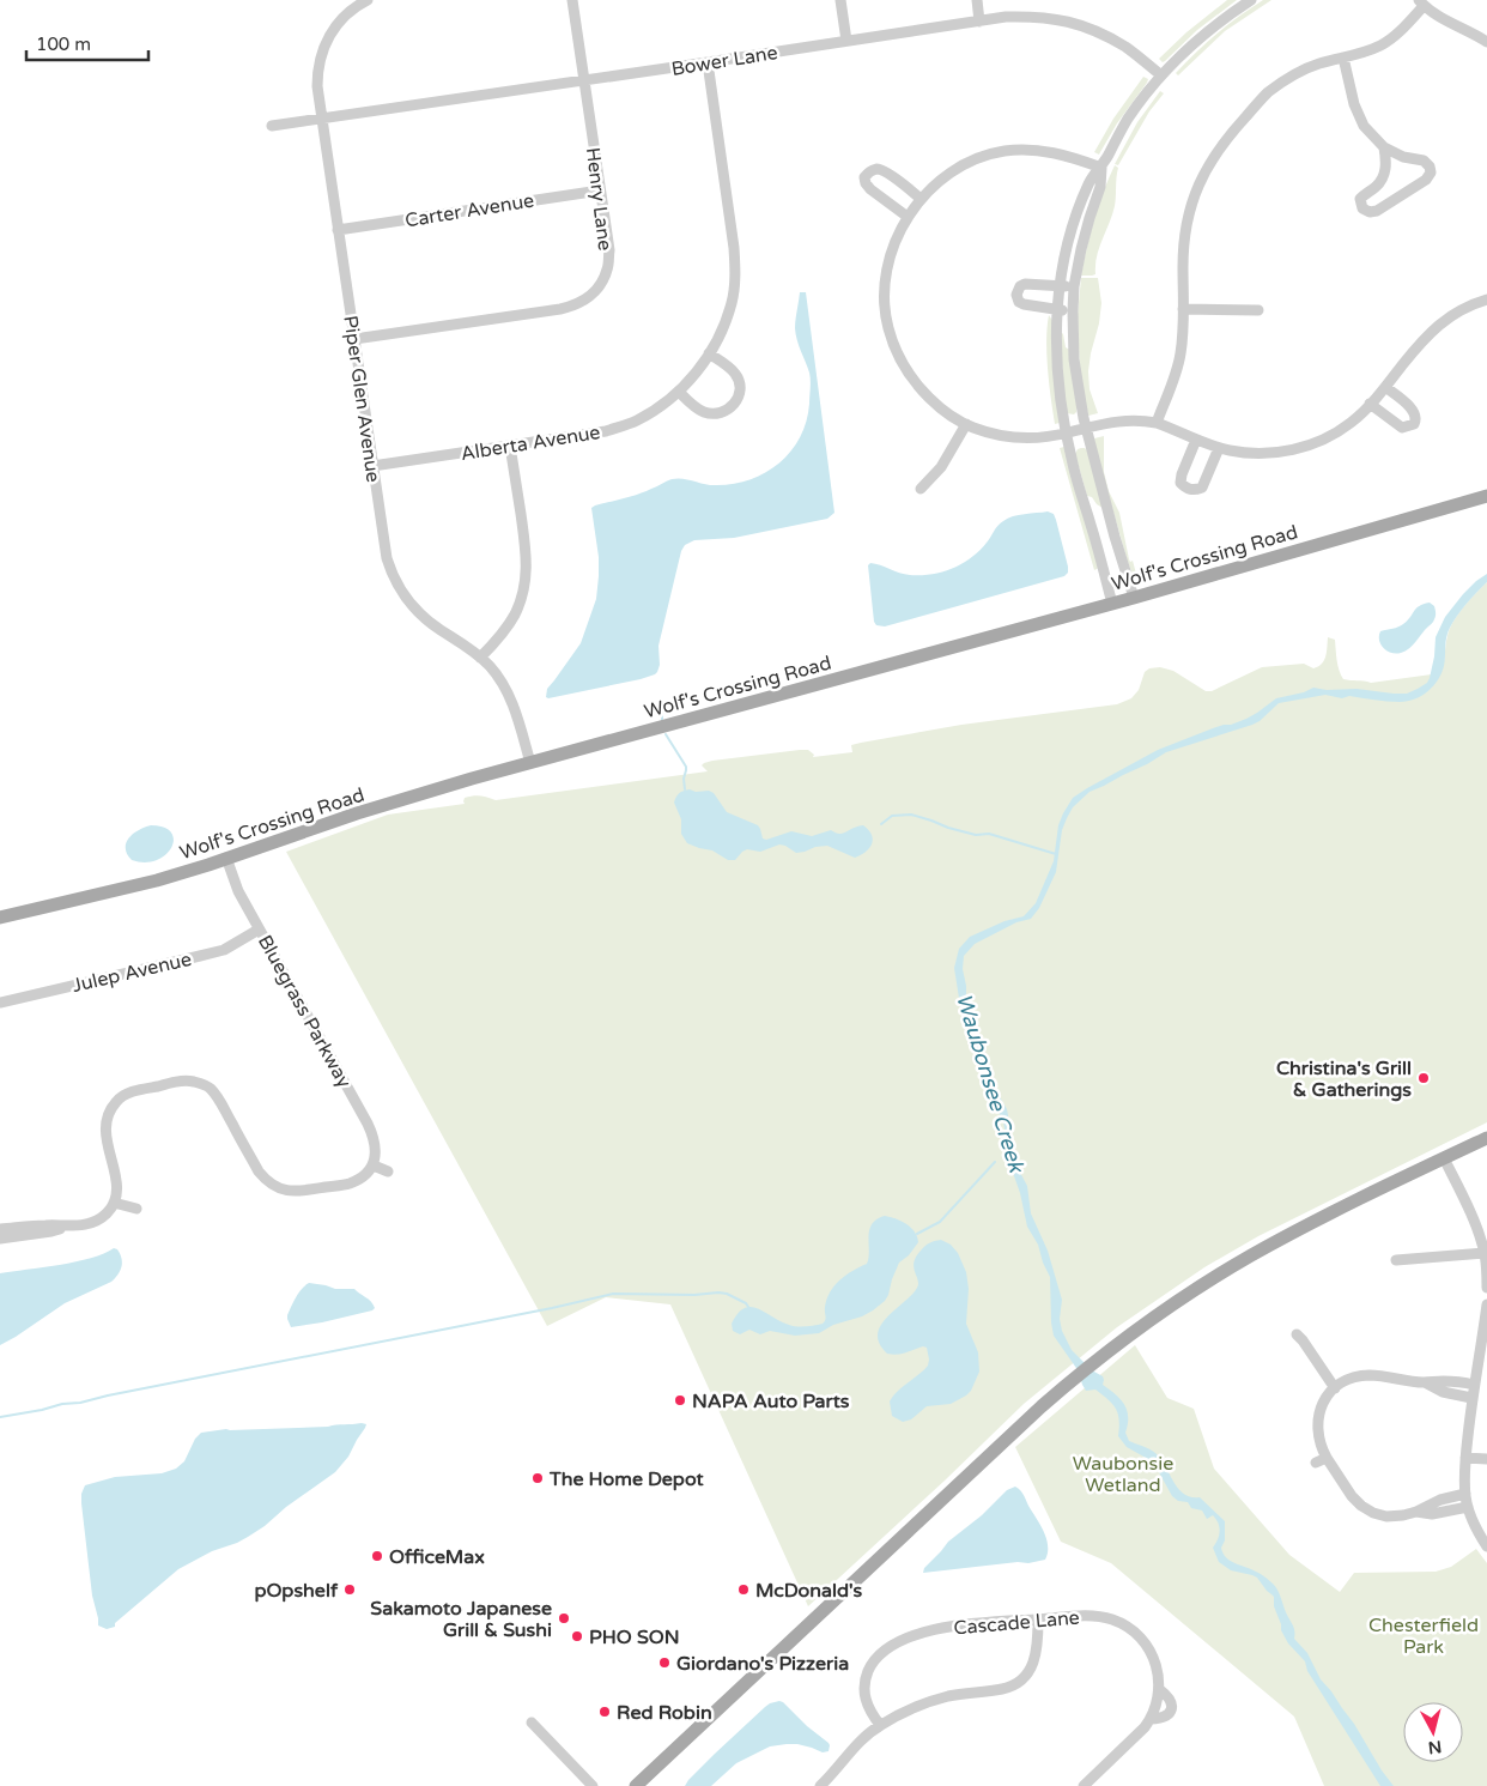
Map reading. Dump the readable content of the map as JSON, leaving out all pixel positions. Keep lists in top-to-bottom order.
{
  "streets": {
    "main road": ["Wolf's Crossing Road"],
    "street": [
      "Bower Lane",
      "Henry Lane",
      "Carter Avenue",
      "Piper Glen Avenue",
      "Alberta Avenue",
      "Julep Avenue",
      "Bluegrass Parkway",
      "Cascade Lane"
    ]
  },
  "crossings": [
    ["Bower Lane", "Henry Lane"],
    ["Bower Lane", "Piper Glen Avenue"],
    ["Bower Lane", "Alberta Avenue"],
    ["Henry Lane", "Carter Avenue"],
    ["Henry Lane", "Piper Glen Avenue"],
    ["Carter Avenue", "Piper Glen Avenue"],
    ["Piper Glen Avenue", "Alberta Avenue"],
    ["Piper Glen Avenue", "Wolf's Crossing Road"],
    ["Wolf's Crossing Road", "Bluegrass Parkway"],
    ["Julep Avenue", "Bluegrass Parkway"]
  ],
  "water": ["Waubonsee Creek"],
  "parks": ["Waubonsie Wetland", "Chesterfield Park"],
  "places": [
    "Christina's Grill & Gatherings",
    "NAPA Auto Parts",
    "The Home Depot",
    "OfficeMax",
    "pOpshelf",
    "McDonald's",
    "Sakamoto Japanese Grill & Sushi",
    "PHO SON",
    "Giordano's Pizzeria",
    "Red Robin"
  ],
  "scale_bar": "100 m",
  "north": "bottom"
}
